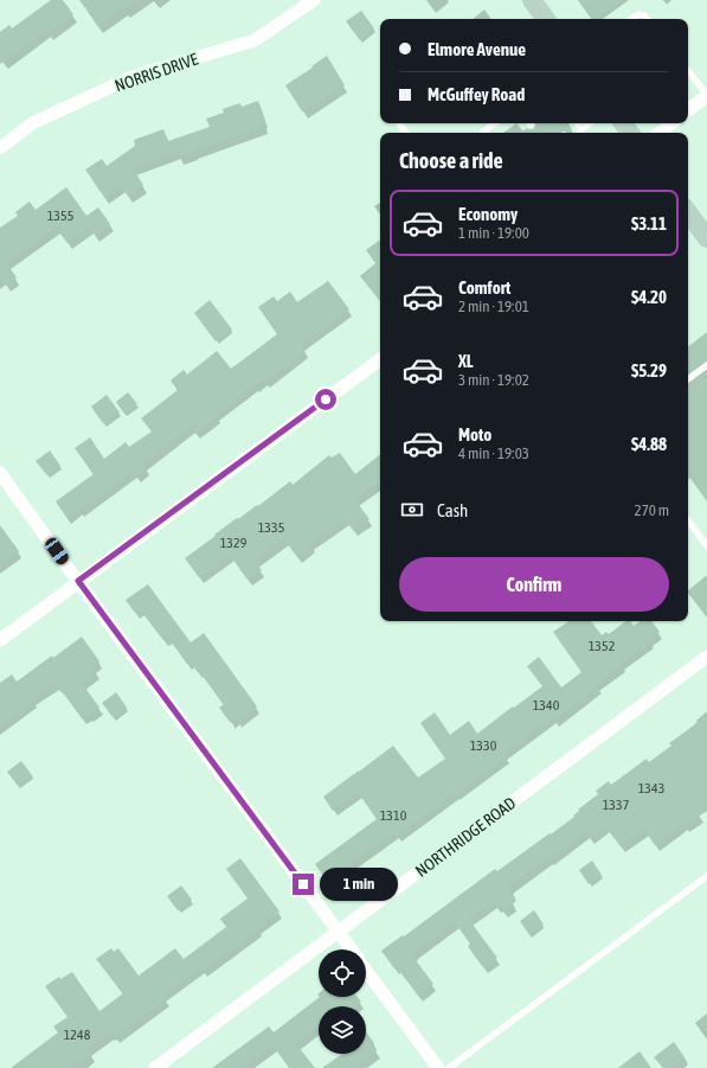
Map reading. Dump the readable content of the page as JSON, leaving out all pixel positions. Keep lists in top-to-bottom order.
{
  "streets": {
    "street": ["NORRIS DRIVE", "NORTHRIDGE ROAD"]
  },
  "house_numbers": [
    "1355",
    "1335",
    "1329",
    "1352",
    "1340",
    "1330",
    "1343",
    "1337",
    "1310",
    "1248"
  ],
  "page": {
    "banner": ["Elmore Avenue", "McGuffey Road"],
    "heading": "Choose a ride",
    "list": [
      {
        "name": "Economy",
        "note": "1 min · 19:00",
        "value": "$3.11"
      },
      {
        "name": "Comfort",
        "note": "2 min · 19:01",
        "value": "$4.20"
      },
      {
        "name": "XL",
        "note": "3 min · 19:02",
        "value": "$5.29"
      },
      {
        "name": "Moto",
        "note": "4 min · 19:03",
        "value": "$4.88"
      }
    ],
    "pay": ["Cash", "270 m"],
    "buttons": "Confirm",
    "bubble": "1 min"
  }
}
